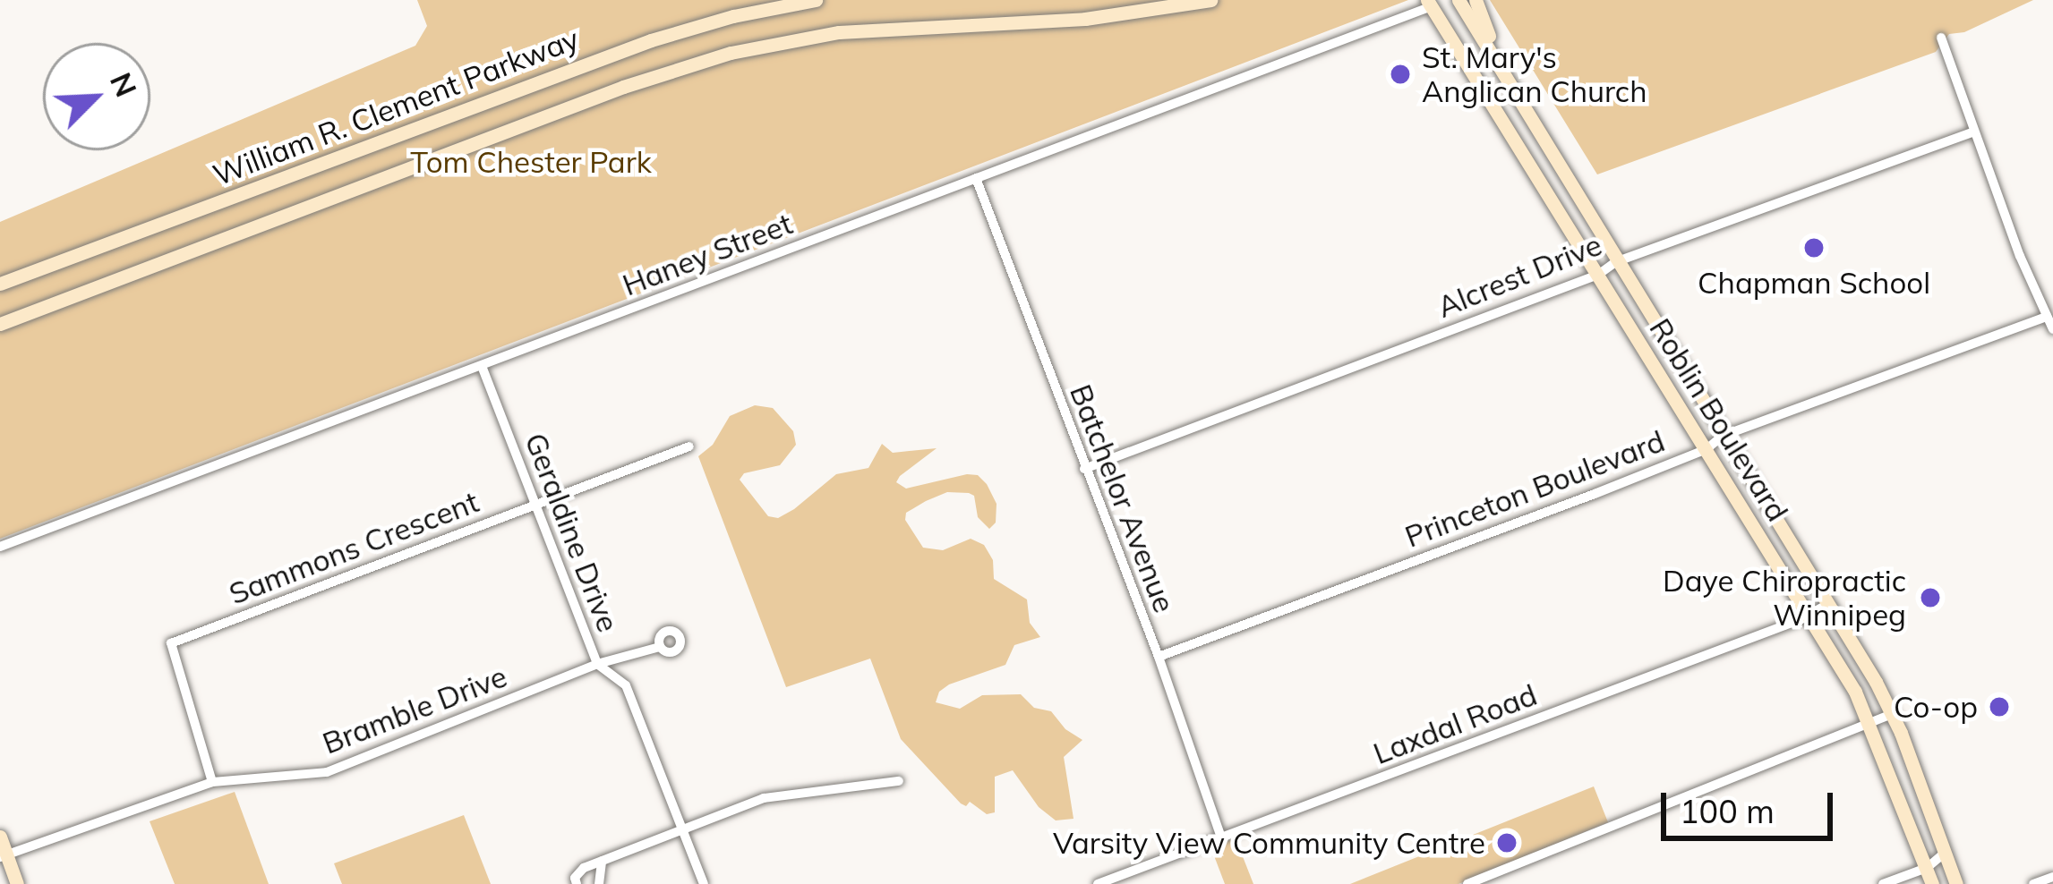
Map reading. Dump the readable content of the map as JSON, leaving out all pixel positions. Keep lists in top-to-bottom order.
{
  "streets": {
    "main road": ["William R. Clement Parkway", "Roblin Boulevard"],
    "street": [
      "Haney Street",
      "Alcrest Drive",
      "Princeton Boulevard",
      "Batchelor Avenue",
      "Geraldine Drive",
      "Sammons Crescent",
      "Bramble Drive",
      "Laxdal Road"
    ]
  },
  "crossings": [
    ["Haney Street", "Roblin Boulevard"],
    ["Haney Street", "Batchelor Avenue"],
    ["Haney Street", "Geraldine Drive"],
    ["Alcrest Drive", "Roblin Boulevard"],
    ["Alcrest Drive", "Batchelor Avenue"],
    ["Roblin Boulevard", "Princeton Boulevard"],
    ["Roblin Boulevard", "Laxdal Road"],
    ["Princeton Boulevard", "Batchelor Avenue"],
    ["Batchelor Avenue", "Laxdal Road"],
    ["Geraldine Drive", "Sammons Crescent"],
    ["Geraldine Drive", "Bramble Drive"],
    ["Sammons Crescent", "Bramble Drive"]
  ],
  "parks": ["Tom Chester Park"],
  "places": [
    "St. Mary's Anglican Church",
    "Chapman School",
    "Daye Chiropractic Winnipeg",
    "Co-op",
    "Varsity View Community Centre"
  ],
  "scale_bar": "100 m",
  "north": "top right"
}
